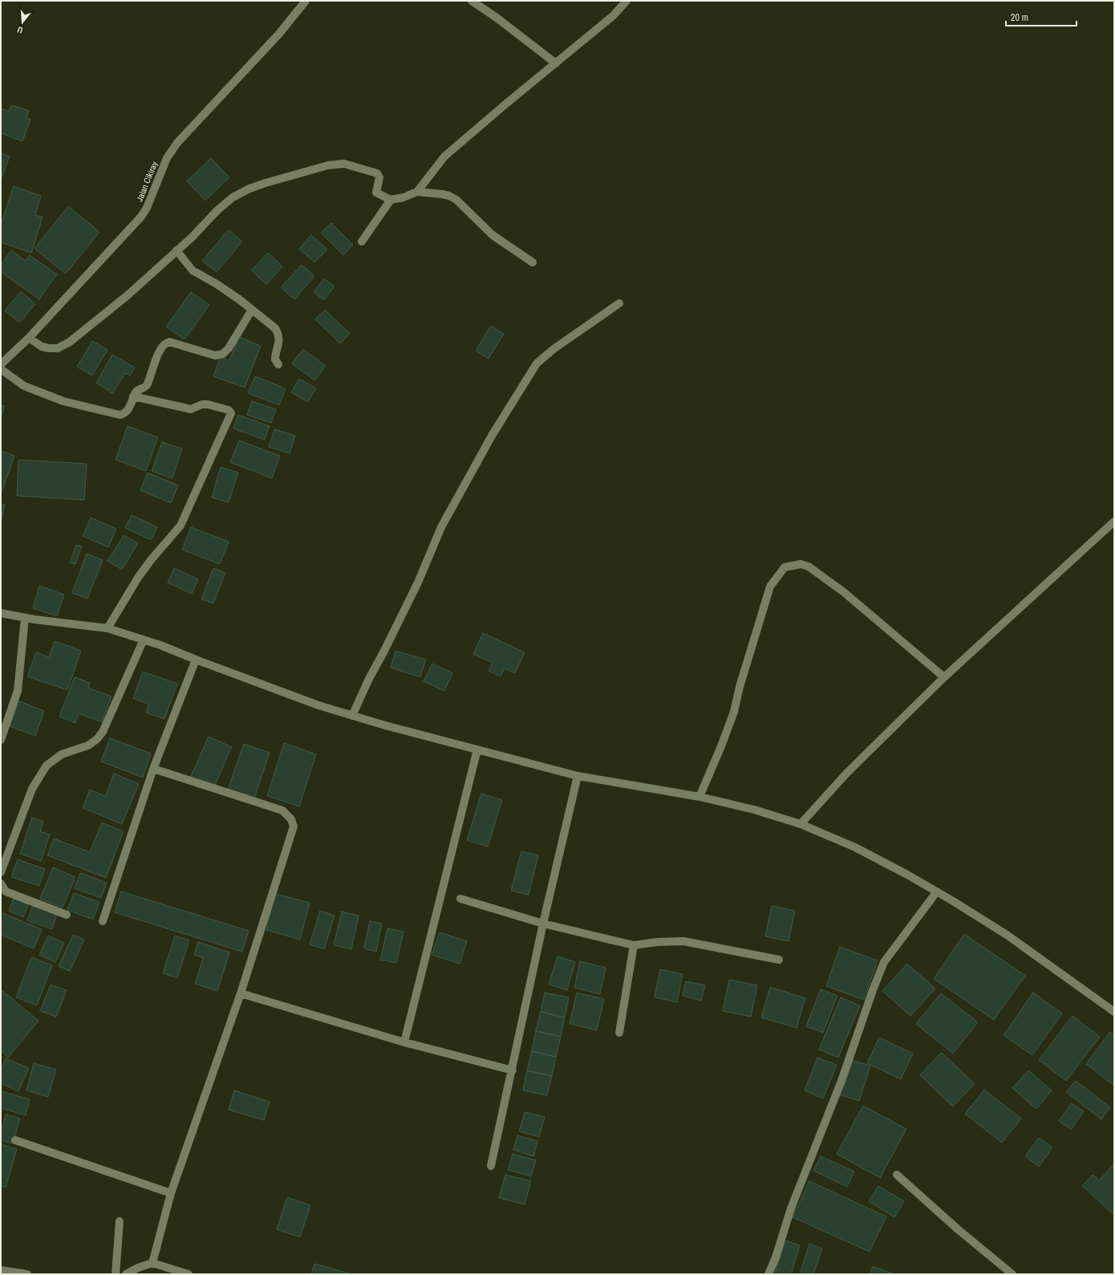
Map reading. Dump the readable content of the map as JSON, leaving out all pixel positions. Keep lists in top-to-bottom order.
{
  "streets": {
    "street": ["Jalan Cikiray"]
  },
  "scale_bar": "20 m",
  "north": "bottom"
}
